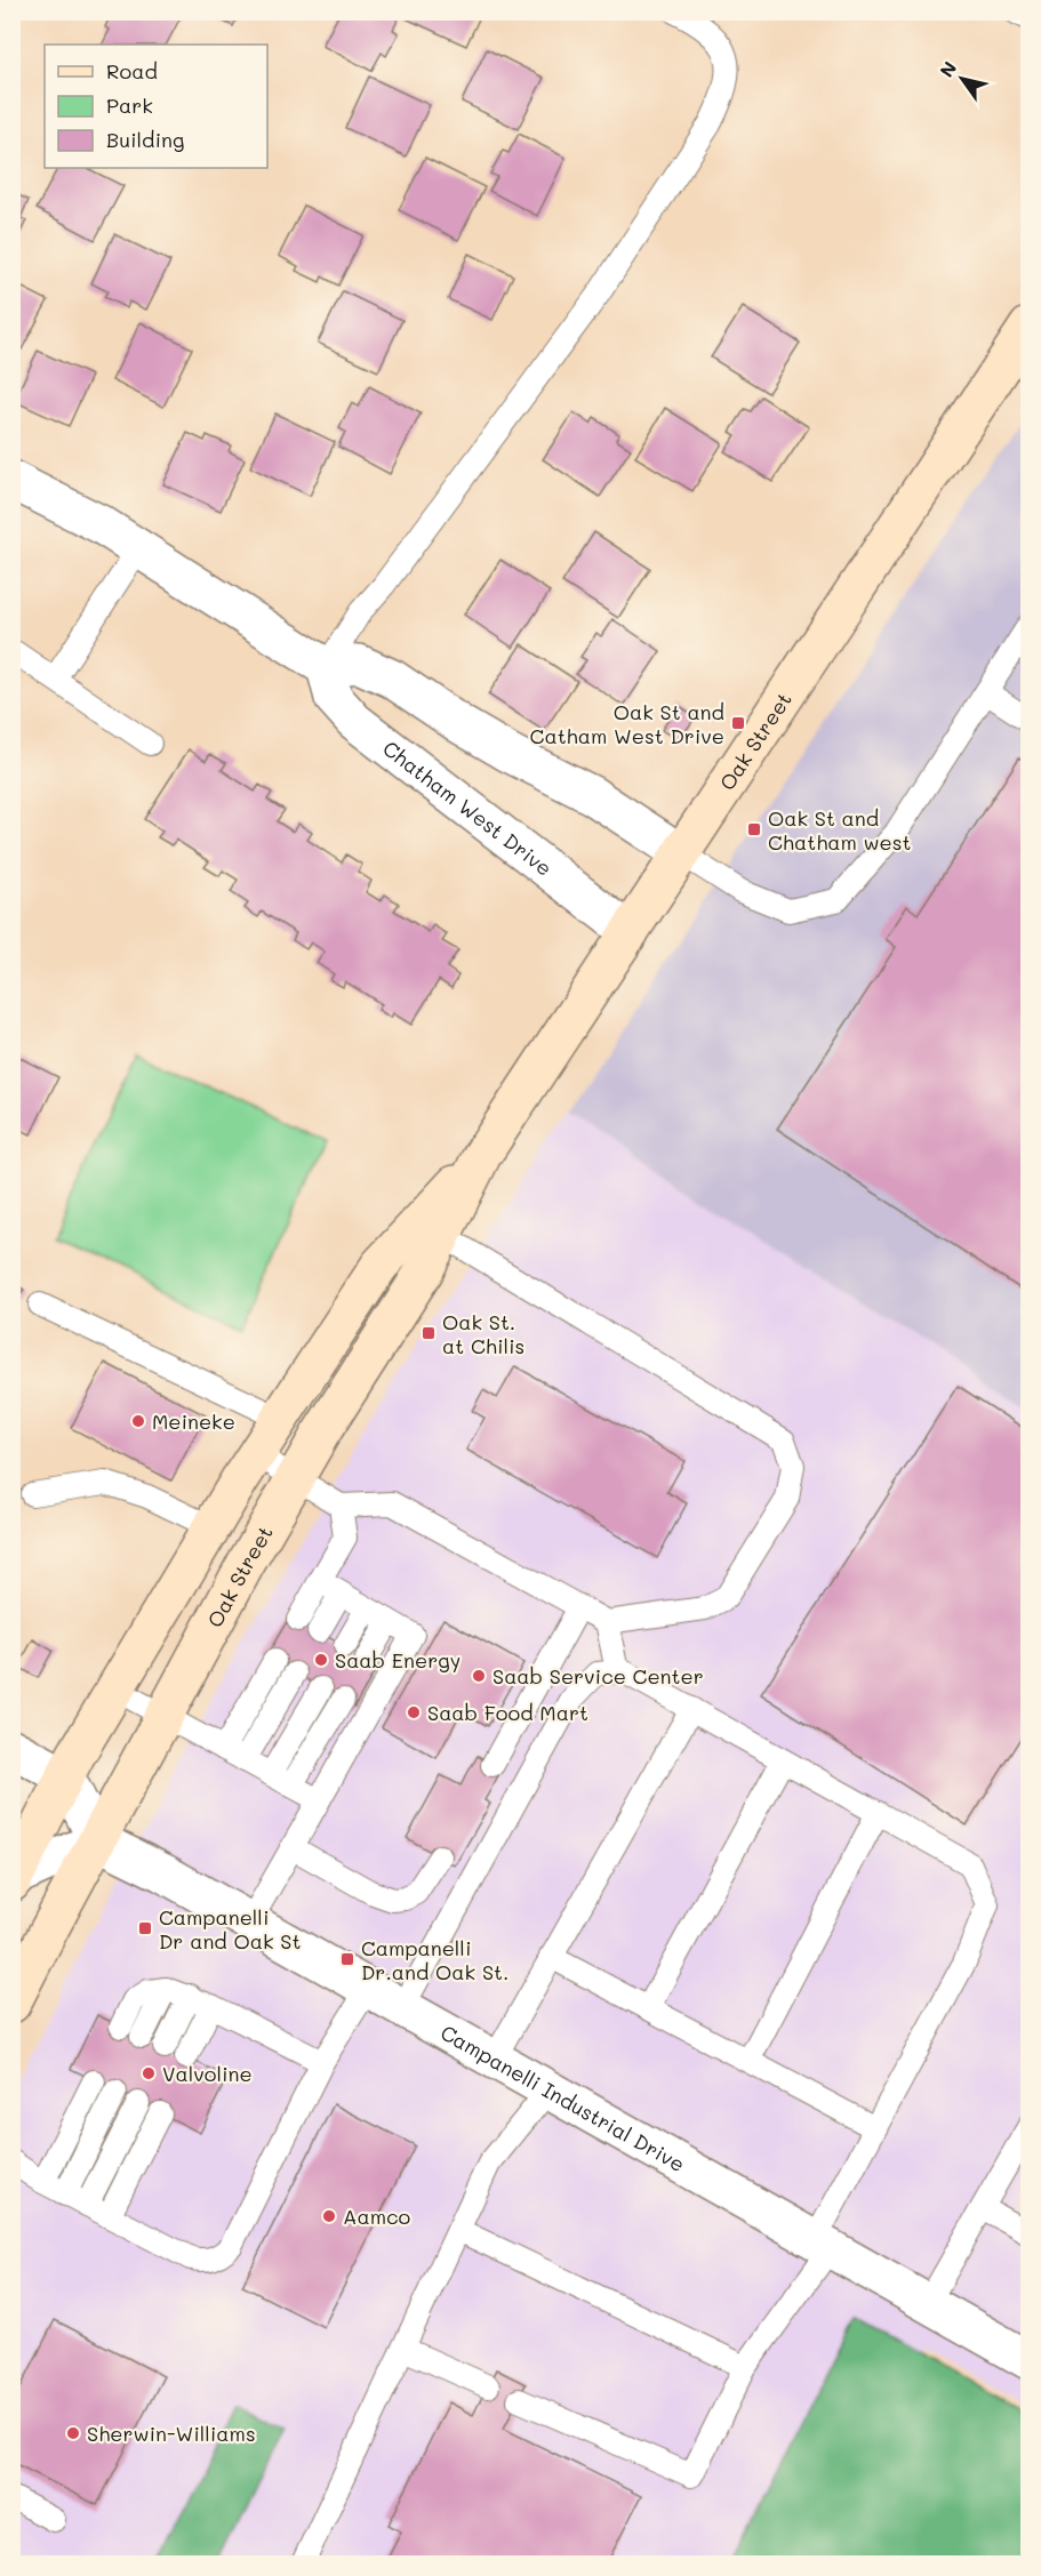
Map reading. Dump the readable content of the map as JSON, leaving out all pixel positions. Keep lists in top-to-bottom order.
{
  "streets": {
    "main road": ["Oak Street"],
    "street": ["Chatham West Drive", "Campanelli Industrial Drive"]
  },
  "crossings": [
    ["Oak Street", "Chatham West Drive"],
    ["Oak Street", "Campanelli Industrial Drive"]
  ],
  "places": {
    "transit": [
      "Oak St and Catham West Drive",
      "Oak St and Chatham west",
      "Oak St. at Chilis",
      "Campanelli Dr and Oak St",
      "Campanelli Dr.and Oak St."
    ],
    "other": [
      "Meineke",
      "Saab Energy",
      "Saab Service Center",
      "Saab Food Mart",
      "Valvoline",
      "Aamco",
      "Sherwin-Williams"
    ]
  },
  "legend": ["Road", "Park", "Building"],
  "north": "top left"
}
